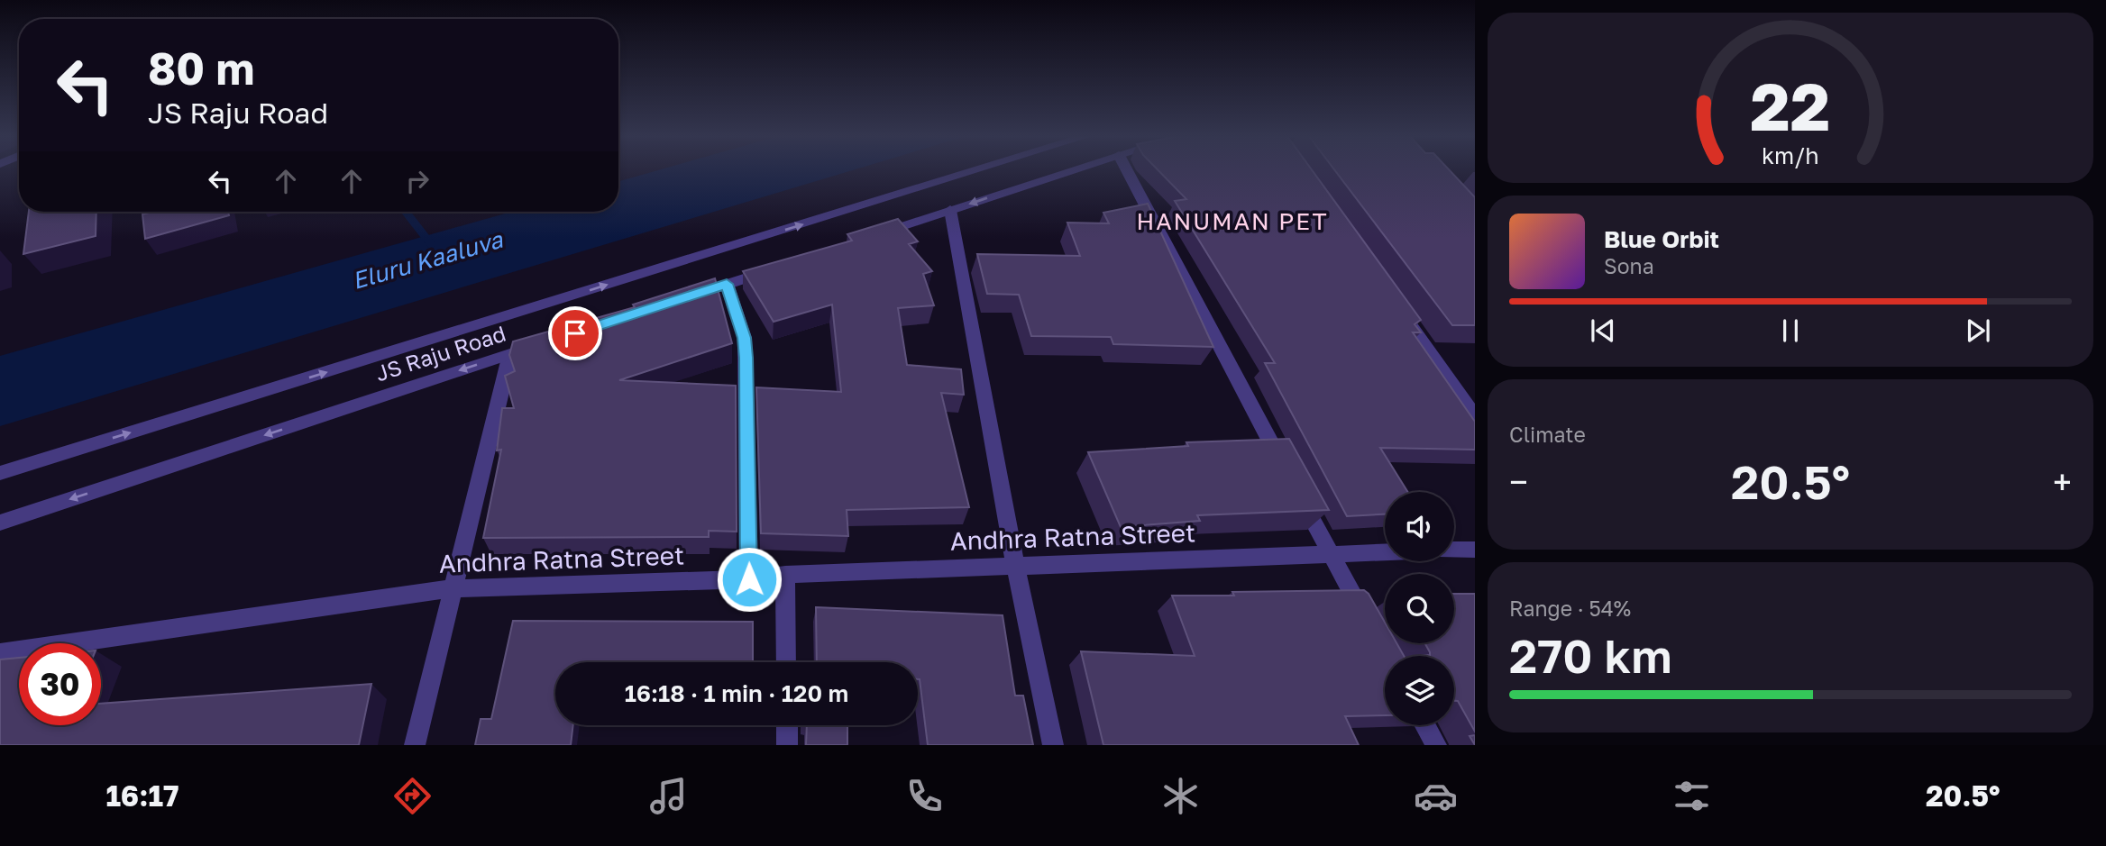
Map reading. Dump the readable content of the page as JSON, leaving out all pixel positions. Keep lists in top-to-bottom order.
{
  "streets": {
    "street": ["JS Raju Road", "Andhra Ratna Street"]
  },
  "districts": ["HANUMAN PET"],
  "water": ["Eluru Kaaluva"],
  "page": {
    "turn": ["80 m", "JS Raju Road"],
    "song": ["Blue Orbit", "Sona"],
    "tile": [
      "Climate",
      ["Range · 54%", "270 km"]
    ],
    "heat": ["−", "20.5°", "+"],
    "limit": "30",
    "trip": "16:18 · 1 min · 120 m",
    "tabs": ["16:17", "20.5°"],
    "gauge": ["22", "km/h"]
  }
}
